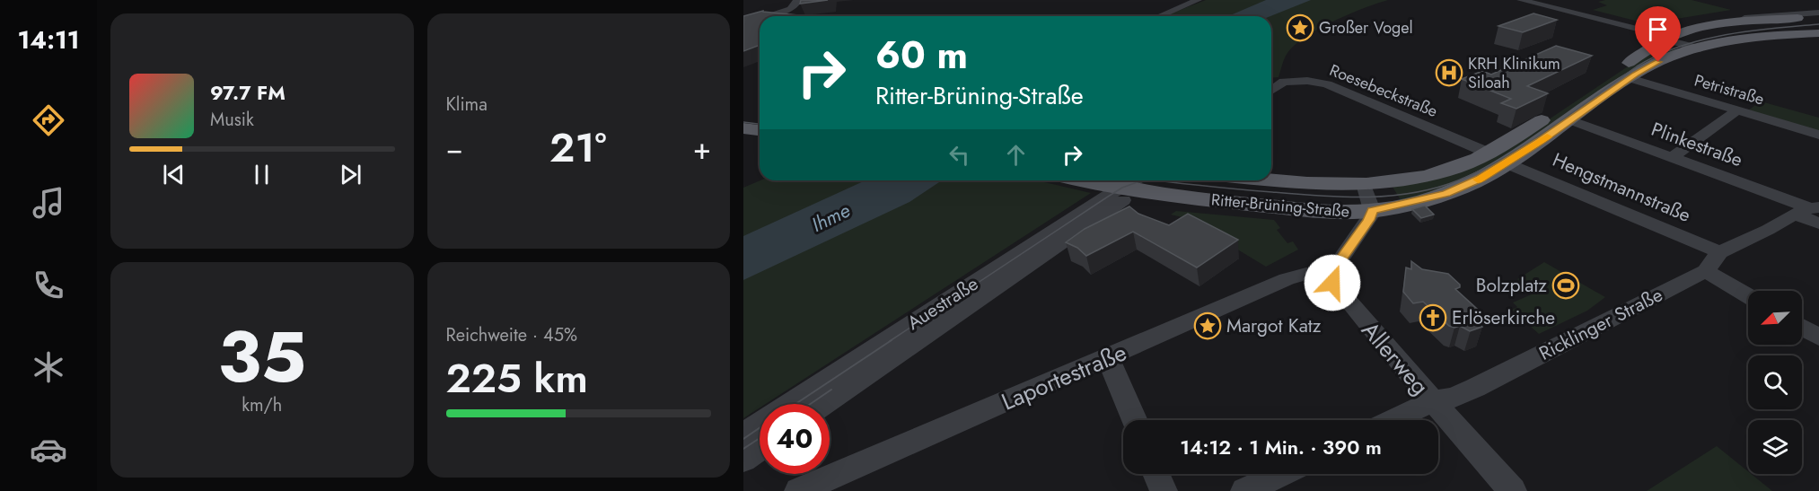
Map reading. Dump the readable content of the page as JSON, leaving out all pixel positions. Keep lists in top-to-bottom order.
{
  "streets": {
    "main road": ["Ritter-Brüning-Straße"],
    "street": [
      "Petristraße",
      "Roesebeckstraße",
      "Plinkestraße",
      "Hengstmannstraße",
      "Auestraße",
      "Ricklinger Straße",
      "Allerweg",
      "Laportestraße"
    ]
  },
  "crossings": [
    ["Petristraße", "Ritter-Brüning-Straße"],
    ["Roesebeckstraße", "Ritter-Brüning-Straße"],
    ["Plinkestraße", "Ritter-Brüning-Straße"],
    ["Plinkestraße", "Ricklinger Straße"],
    ["Hengstmannstraße", "Ritter-Brüning-Straße"],
    ["Hengstmannstraße", "Ricklinger Straße"],
    ["Ritter-Brüning-Straße", "Auestraße"],
    ["Ricklinger Straße", "Allerweg"],
    ["Allerweg", "Laportestraße"]
  ],
  "water": ["Ihme"],
  "places": {
    "place": ["Großer Vogel", "Margot Katz"],
    "hospital": ["KRH Klinikum Siloah"],
    "sports": ["Bolzplatz"],
    "church": ["Erlöserkirche"]
  },
  "north": "bottom left",
  "page": {
    "tabs": "14:11",
    "tile": [
      "Klima",
      ["35", "km/h"],
      ["Reichweite · 45%", "225 km"]
    ],
    "turn": ["60 m", "Ritter-Brüning-Straße"],
    "song": ["97.7 FM", "Musik"],
    "heat": ["−", "21°", "+"],
    "limit": "40",
    "trip": "14:12 · 1 Min. · 390 m"
  }
}
